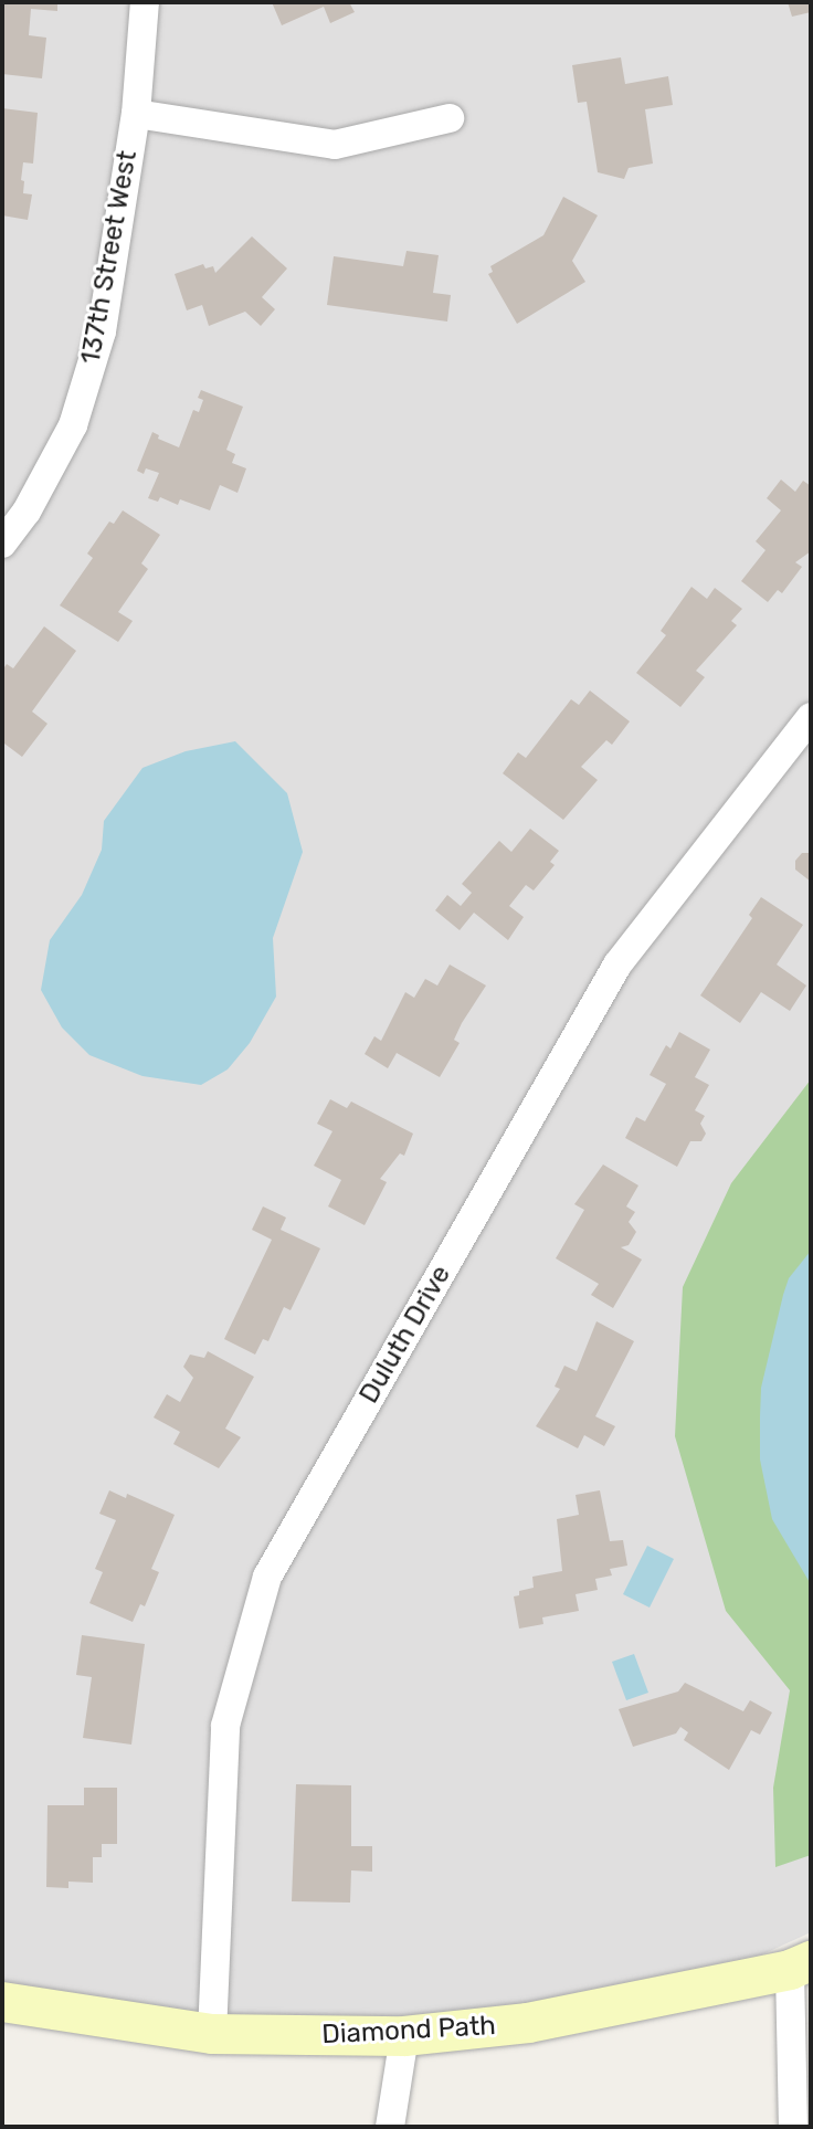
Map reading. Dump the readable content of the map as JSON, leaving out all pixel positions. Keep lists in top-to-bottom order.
{
  "streets": {
    "street": ["137th Street West", "Duluth Drive", "Diamond Path"]
  },
  "crossings": [
    ["Duluth Drive", "Diamond Path"]
  ]
}
